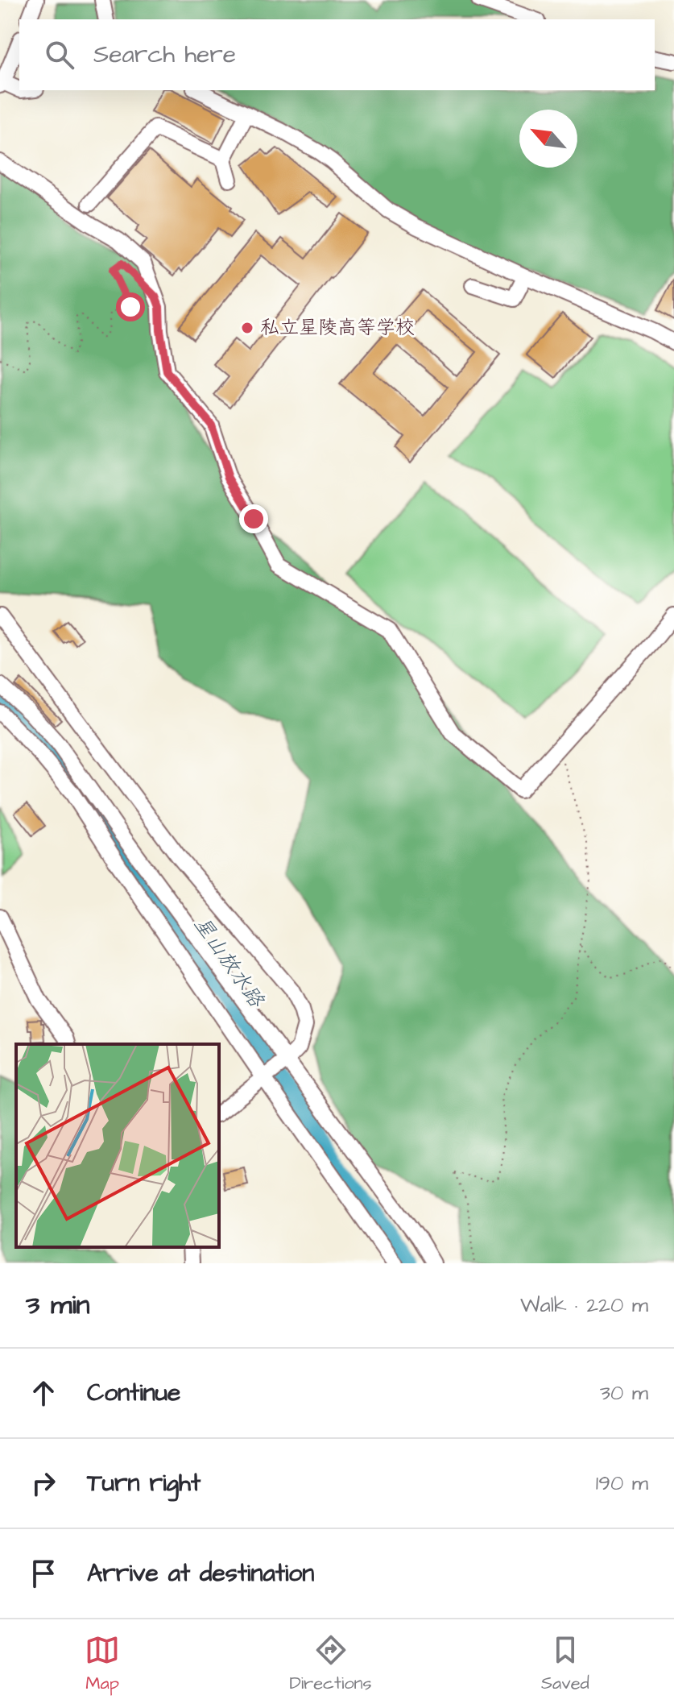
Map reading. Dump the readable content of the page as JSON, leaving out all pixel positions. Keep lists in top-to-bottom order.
{
  "water": ["星山放水路"],
  "places": ["私立星陵高等学校"],
  "north": "top left",
  "page": {
    "search": "Search here",
    "heading": ["3 min", "Walk · 220 m"],
    "list": [
      ["Continue", "30 m"],
      ["Turn right", "190 m"],
      "Arrive at destination"
    ],
    "nav": ["Map", "Directions", "Saved"]
  }
}
